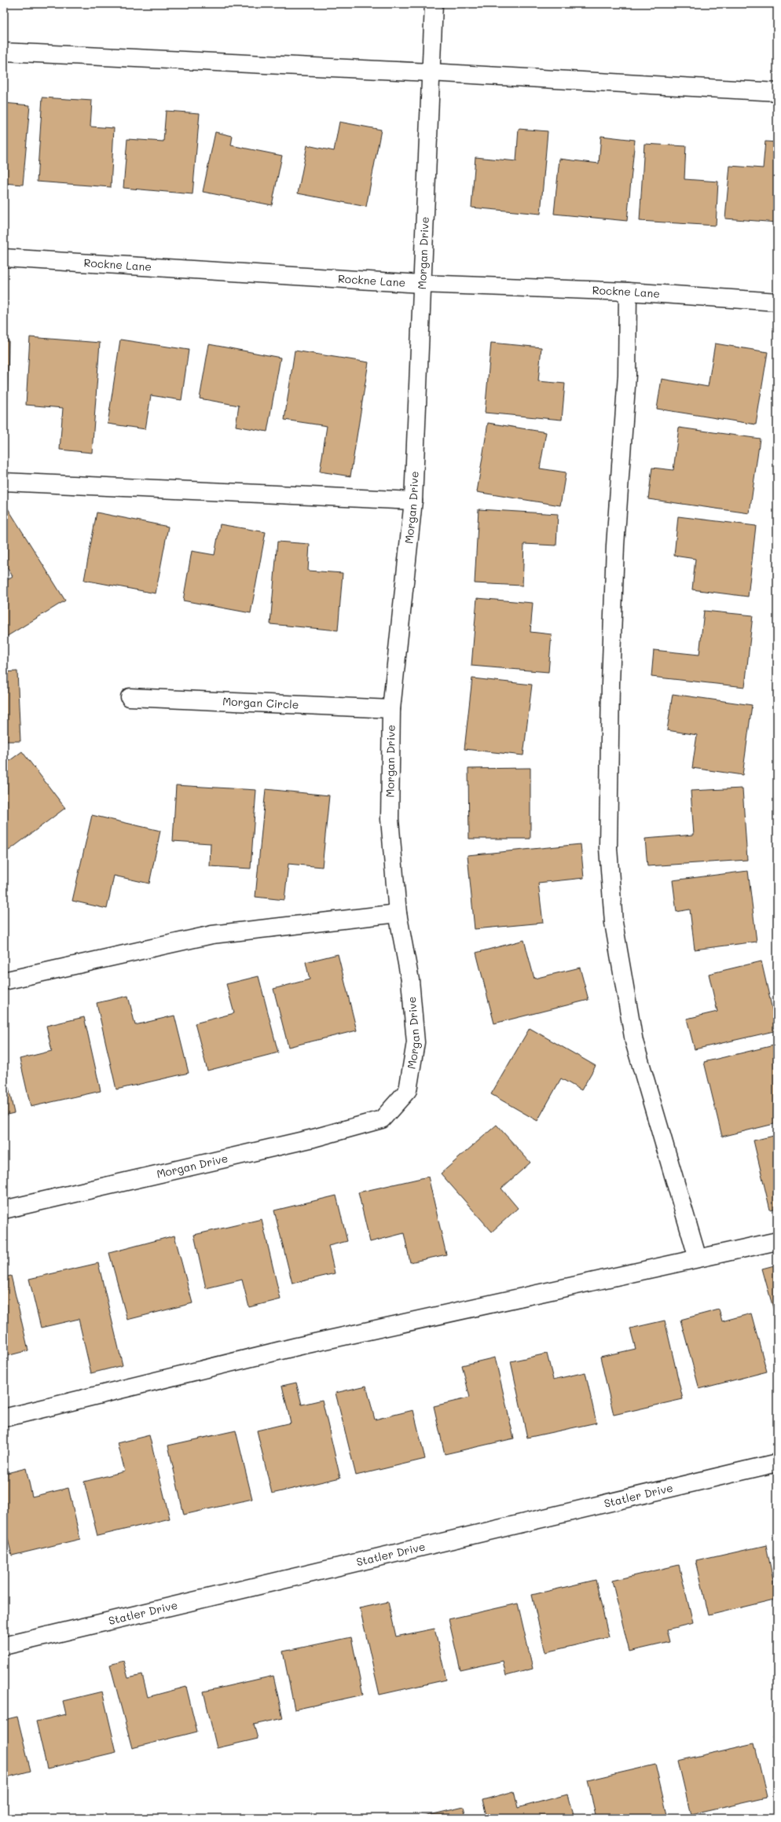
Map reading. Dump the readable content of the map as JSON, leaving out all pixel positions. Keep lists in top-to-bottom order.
{
  "streets": {
    "street": [
      "Morgan Drive",
      "Rockne Lane",
      "Morgan Circle",
      "Statler Drive"
    ]
  },
  "crossings": [
    ["Morgan Drive", "Rockne Lane"],
    ["Morgan Drive", "Morgan Circle"]
  ]
}
